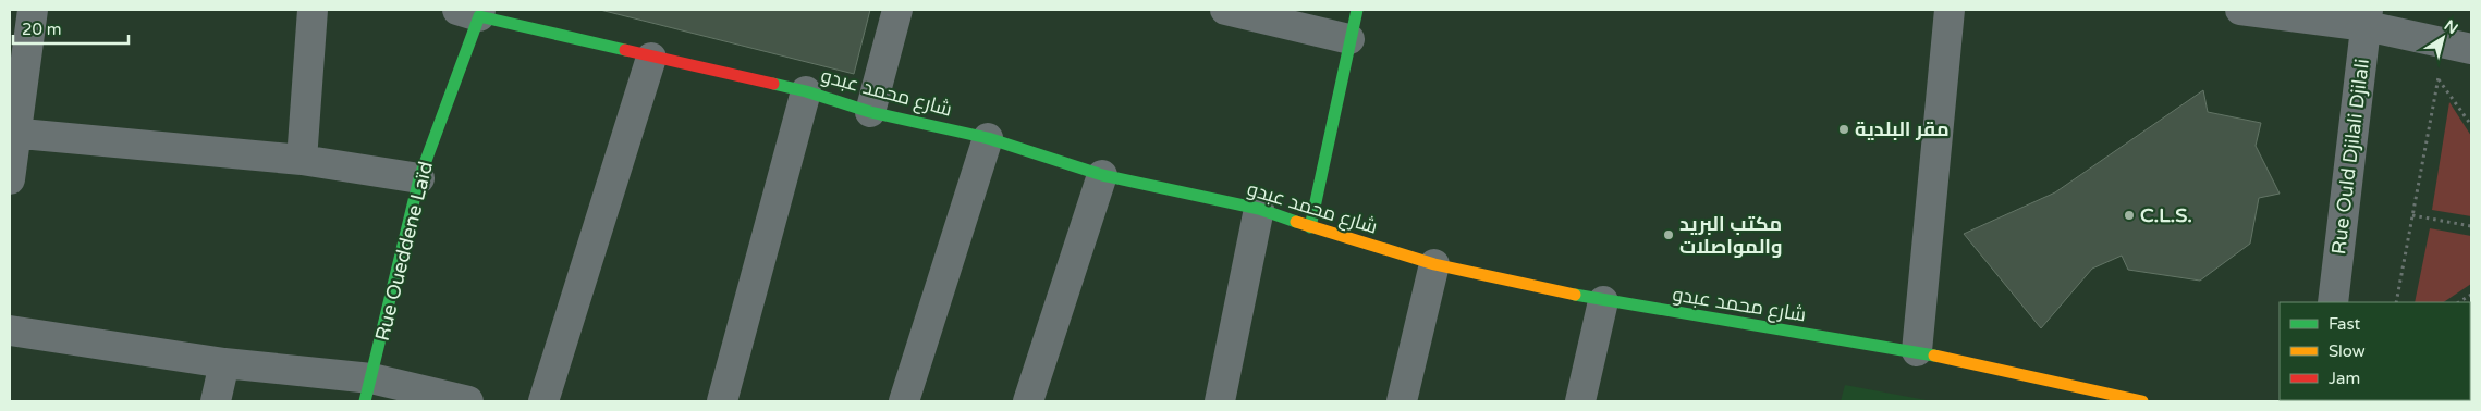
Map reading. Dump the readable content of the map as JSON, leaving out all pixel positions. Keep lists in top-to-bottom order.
{
  "streets": {
    "street": ["شارع محمد عبدو", "Rue Ould Djilali Djilali", "Rue Oueddene Laïd"]
  },
  "crossings": [
    ["شارع محمد عبدو", "Rue Oueddene Laïd"]
  ],
  "places": ["مقر البلدية", "C.L.S.", "مكتب البريد والمواصلات"],
  "legend": ["Fast", "Slow", "Jam"],
  "scale_bar": "20 m",
  "north": "top right"
}
